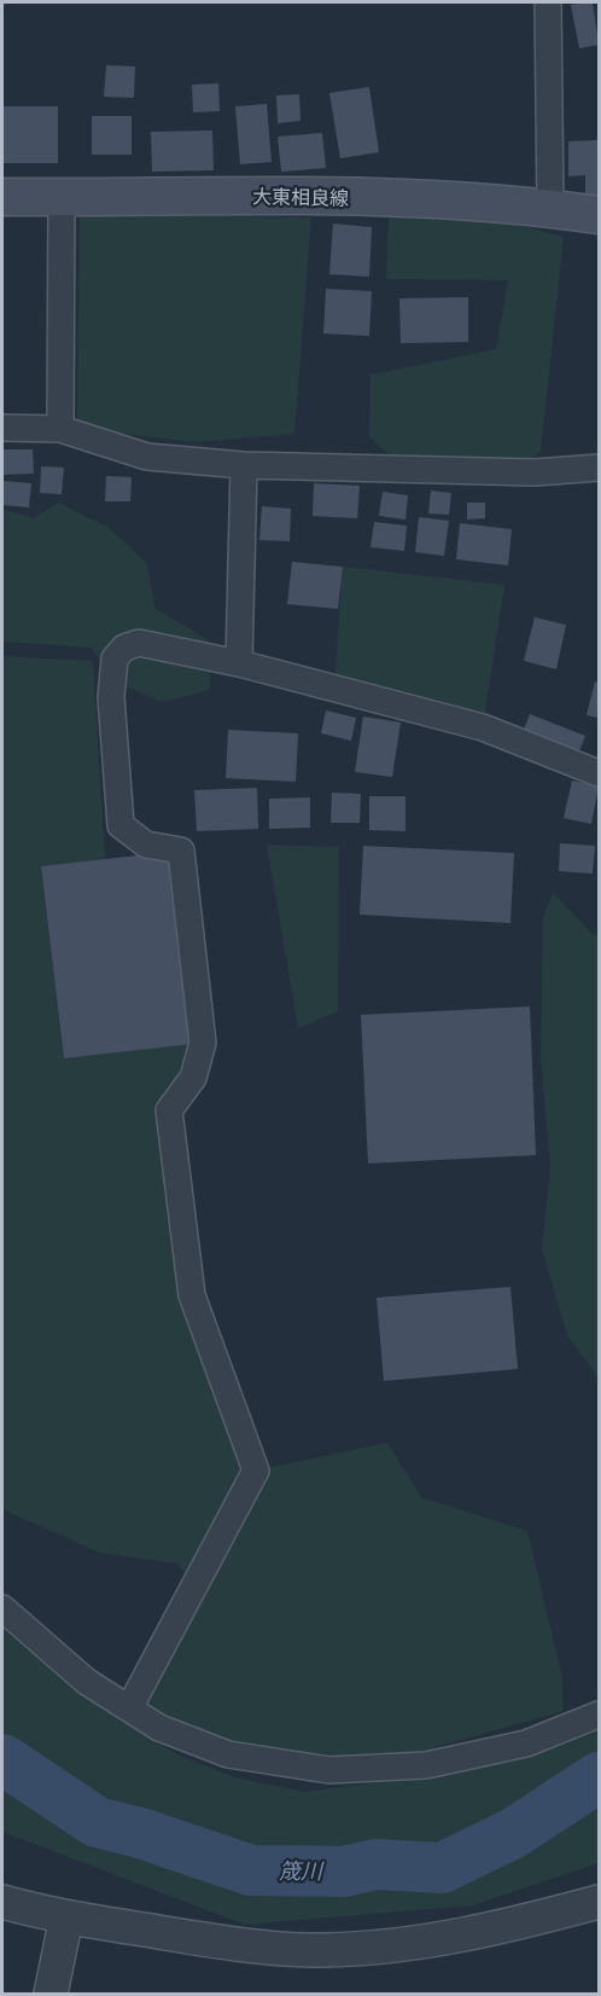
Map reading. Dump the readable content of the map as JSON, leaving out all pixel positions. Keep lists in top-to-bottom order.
{
  "streets": {
    "main road": ["大東相良線"]
  },
  "water": ["筬川"]
}
